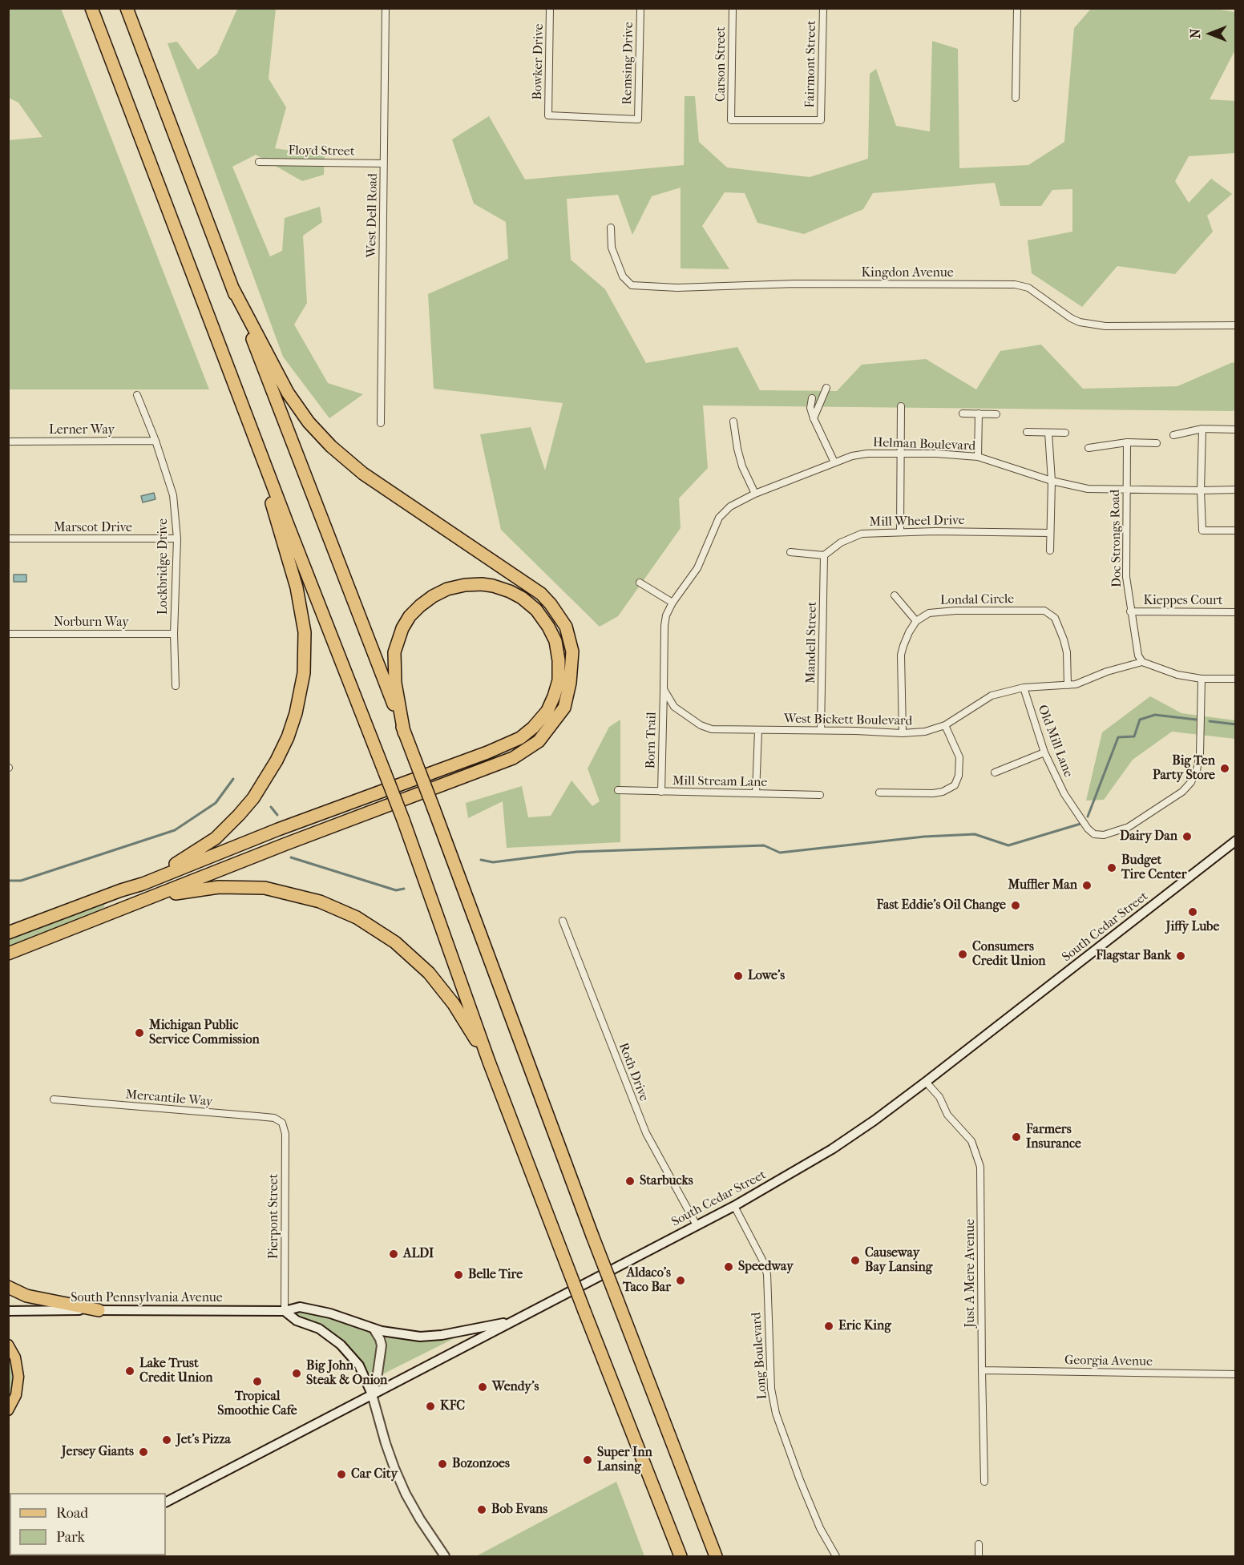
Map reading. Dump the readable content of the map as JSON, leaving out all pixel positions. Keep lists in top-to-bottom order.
{
  "streets": {
    "main road": ["South Cedar Street", "South Pennsylvania Avenue"],
    "street": [
      "Bowker Drive",
      "Remsing Drive",
      "Carson Street",
      "Fairmont Street",
      "Floyd Street",
      "West Dell Road",
      "Kingdon Avenue",
      "Lerner Way",
      "Helman Boulevard",
      "Mill Wheel Drive",
      "Marscot Drive",
      "Doc Strongs Road",
      "Lockbridge Drive",
      "Londal Circle",
      "Kieppes Court",
      "Norburn Way",
      "Mandell Street",
      "West Bickett Boulevard",
      "Born Trail",
      "Old Mill Lane",
      "Mill Stream Lane",
      "Roth Drive",
      "Mercantile Way",
      "Pierpont Street",
      "Just A Mere Avenue",
      "Long Boulevard",
      "Georgia Avenue"
    ]
  },
  "crossings": [
    ["Bowker Drive", "Remsing Drive"],
    ["Carson Street", "Fairmont Street"],
    ["Floyd Street", "West Dell Road"],
    ["Lerner Way", "Lockbridge Drive"],
    ["Helman Boulevard", "Doc Strongs Road"],
    ["Mill Wheel Drive", "Mandell Street"],
    ["Marscot Drive", "Lockbridge Drive"],
    ["Doc Strongs Road", "Kieppes Court"],
    ["Doc Strongs Road", "West Bickett Boulevard"],
    ["Lockbridge Drive", "Norburn Way"],
    ["Londal Circle", "West Bickett Boulevard"],
    ["Mandell Street", "West Bickett Boulevard"],
    ["West Bickett Boulevard", "Born Trail"],
    ["West Bickett Boulevard", "Old Mill Lane"],
    ["Born Trail", "Mill Stream Lane"],
    ["South Cedar Street", "Roth Drive"],
    ["South Cedar Street", "Just A Mere Avenue"],
    ["South Cedar Street", "South Pennsylvania Avenue"],
    ["South Cedar Street", "Long Boulevard"],
    ["Mercantile Way", "Pierpont Street"],
    ["Pierpont Street", "South Pennsylvania Avenue"],
    ["Just A Mere Avenue", "Georgia Avenue"]
  ],
  "places": [
    "Big Ten Party Store",
    "Dairy Dan",
    "Budget Tire Center",
    "Muffler Man",
    "Fast Eddie's Oil Change",
    "Jiffy Lube",
    "Consumers Credit Union",
    "Flagstar Bank",
    "Lowe's",
    "Michigan Public Service Commission",
    "Farmers Insurance",
    "Starbucks",
    "ALDI",
    "Causeway Bay Lansing",
    "Speedway",
    "Belle Tire",
    "Aldaco's Taco Bar",
    "Eric King",
    "Lake Trust Credit Union",
    "Big John Steak & Onion",
    "Tropical Smoothie Cafe",
    "Wendy's",
    "KFC",
    "Jet's Pizza",
    "Jersey Giants",
    "Super Inn Lansing",
    "Bozonzoes",
    "Car City",
    "Bob Evans"
  ],
  "legend": ["Road", "Park"],
  "north": "left"
}
